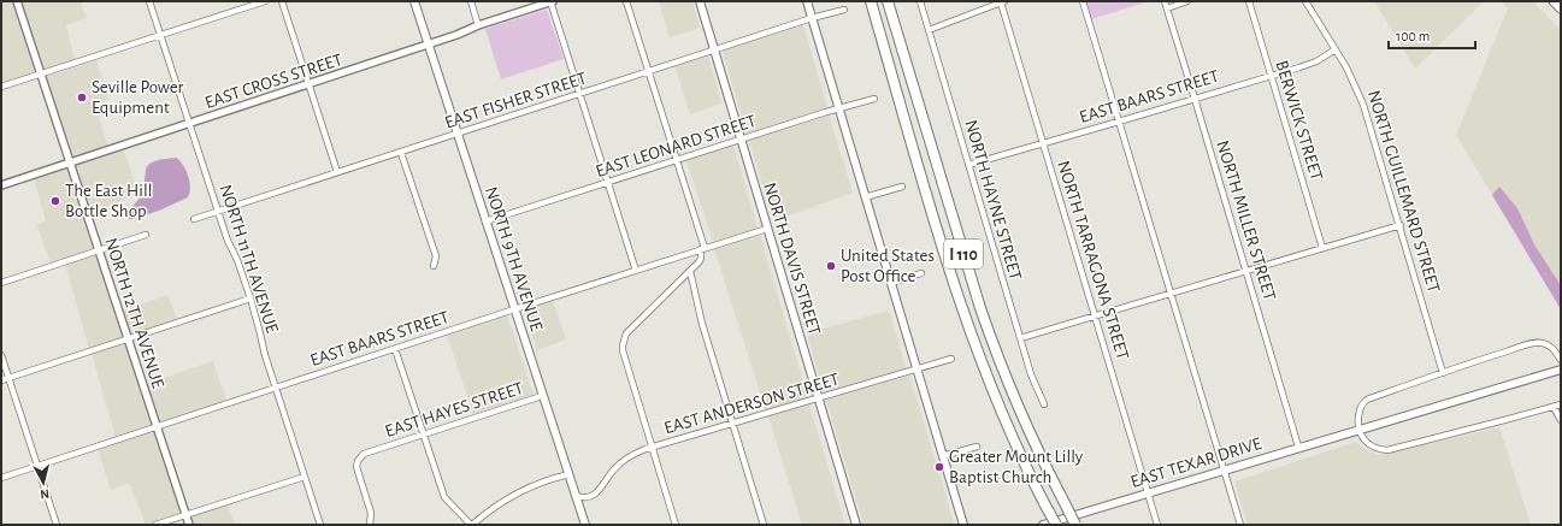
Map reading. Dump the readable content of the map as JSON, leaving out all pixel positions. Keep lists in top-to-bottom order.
{
  "streets": {
    "highway": ["I 110"],
    "main road": ["NORTH 9TH AVENUE", "NORTH DAVIS STREET", "EAST TEXAR DRIVE"],
    "street": [
      "EAST CROSS STREET",
      "EAST BAARS STREET",
      "EAST FISHER STREET",
      "BERWICK STREET",
      "EAST LEONARD STREET",
      "NORTH GUILLEMARD STREET",
      "NORTH HAYNE STREET",
      "NORTH MILLER STREET",
      "NORTH 11TH AVENUE",
      "NORTH TARRAGONA STREET",
      "NORTH 12TH AVENUE",
      "EAST ANDERSON STREET",
      "EAST HAYES STREET"
    ]
  },
  "crossings": [
    ["EAST CROSS STREET", "NORTH 11TH AVENUE"],
    ["EAST CROSS STREET", "NORTH 9TH AVENUE"],
    ["EAST CROSS STREET", "NORTH 12TH AVENUE"],
    ["EAST BAARS STREET", "BERWICK STREET"],
    ["EAST BAARS STREET", "NORTH GUILLEMARD STREET"],
    ["EAST BAARS STREET", "NORTH HAYNE STREET"],
    ["EAST BAARS STREET", "NORTH MILLER STREET"],
    ["EAST BAARS STREET", "NORTH 11TH AVENUE"],
    ["EAST BAARS STREET", "NORTH 9TH AVENUE"],
    ["EAST BAARS STREET", "NORTH DAVIS STREET"],
    ["EAST BAARS STREET", "NORTH TARRAGONA STREET"],
    ["EAST BAARS STREET", "NORTH 12TH AVENUE"],
    ["EAST FISHER STREET", "NORTH 11TH AVENUE"],
    ["EAST FISHER STREET", "NORTH 9TH AVENUE"],
    ["EAST FISHER STREET", "NORTH DAVIS STREET"],
    ["EAST LEONARD STREET", "NORTH 9TH AVENUE"],
    ["EAST LEONARD STREET", "NORTH DAVIS STREET"],
    ["NORTH MILLER STREET", "EAST TEXAR DRIVE"],
    ["NORTH 9TH AVENUE", "EAST ANDERSON STREET"],
    ["NORTH 9TH AVENUE", "EAST HAYES STREET"],
    ["NORTH DAVIS STREET", "EAST ANDERSON STREET"],
    ["NORTH TARRAGONA STREET", "EAST TEXAR DRIVE"]
  ],
  "places": [
    "Seville Power Equipment",
    "The East Hill Bottle Shop",
    "United States Post Office",
    "Greater Mount Lilly Baptist Church"
  ],
  "scale_bar": "100 m",
  "north": "bottom"
}
